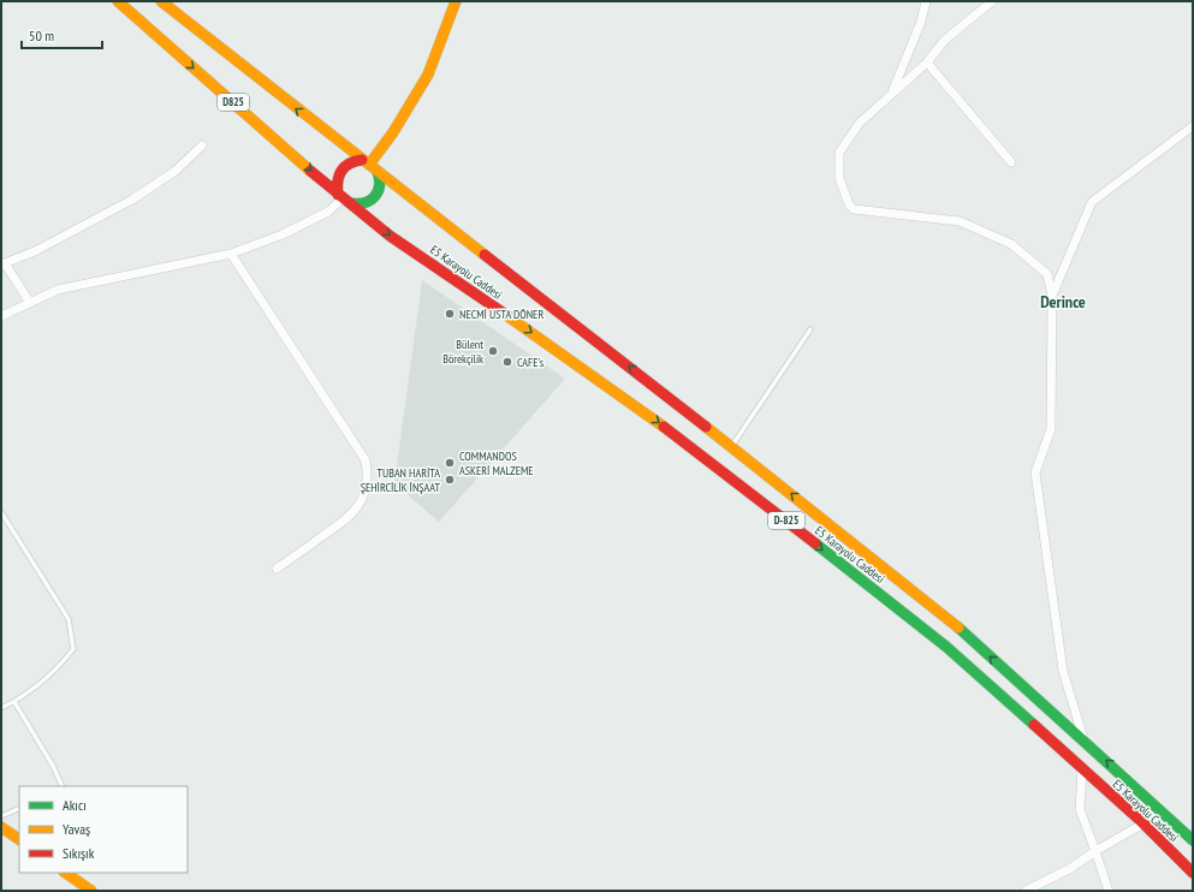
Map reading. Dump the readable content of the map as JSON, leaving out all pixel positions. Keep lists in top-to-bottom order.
{
  "streets": {
    "main road": ["D825", "E5 Karayolu Caddesi", "D-825"]
  },
  "districts": ["Derince"],
  "places": [
    "NECMİ USTA DÖNER",
    "Bülent Börekçilik",
    "CAFE's",
    "COMMANDOS ASKERİ MALZEME",
    "TUBAN HARİTA ŞEHİRCİLİK İNŞAAT"
  ],
  "legend": ["Akıcı", "Yavaş", "Sıkışık"],
  "scale_bar": "50 m"
}
